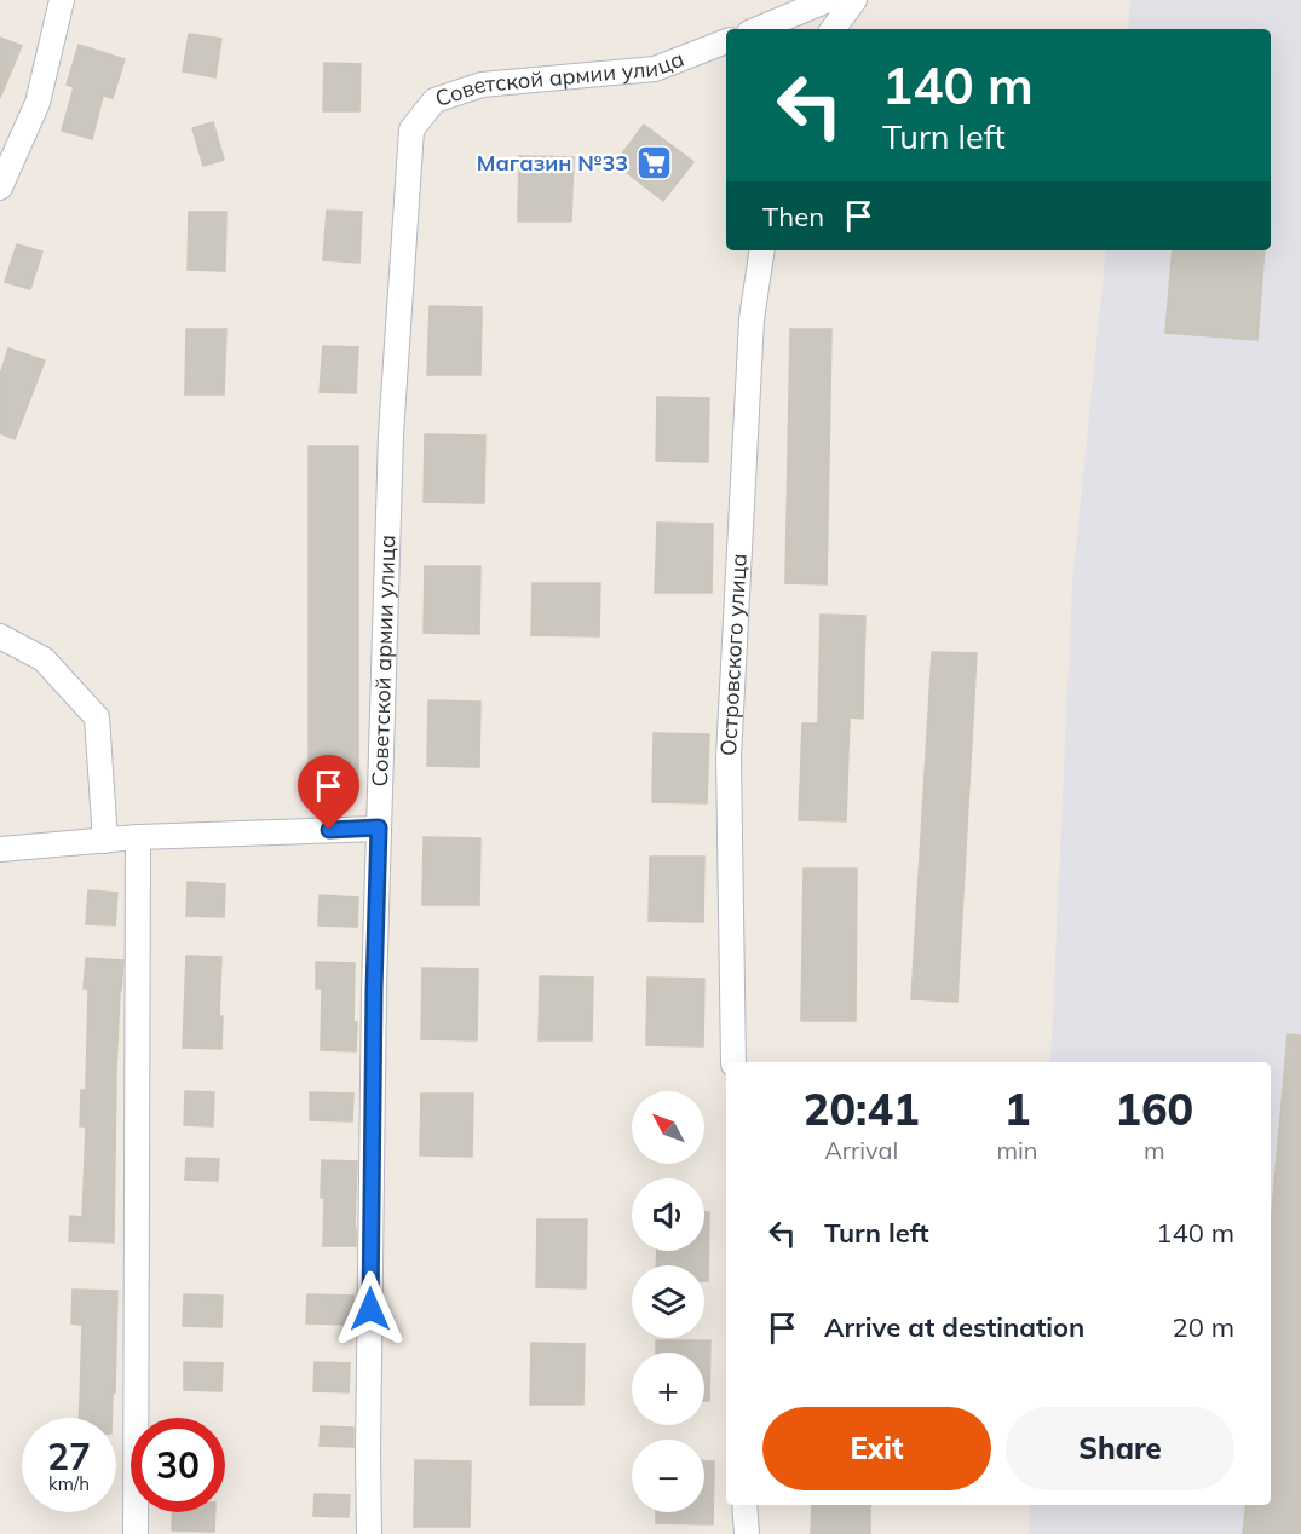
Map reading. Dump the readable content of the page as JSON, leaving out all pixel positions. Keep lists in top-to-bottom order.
{
  "streets": {
    "street": ["Советской армии улица", "Островского улица"]
  },
  "places": {
    "supermarket": ["Магазин №33"]
  },
  "north": "top left",
  "page": {
    "turn": ["140 m", "Turn left"],
    "then": "Then",
    "eta": [
      "20:41",
      "Arrival",
      "1",
      "min",
      "160",
      "m"
    ],
    "map_buttons": ["+", "−"],
    "list": [
      {
        "name": "Turn left",
        "value": "140 m"
      },
      {
        "name": "Arrive at destination",
        "value": "20 m"
      }
    ],
    "buttons": ["Exit", "Share"],
    "speed": "27 km/h",
    "limit": "30"
  }
}
